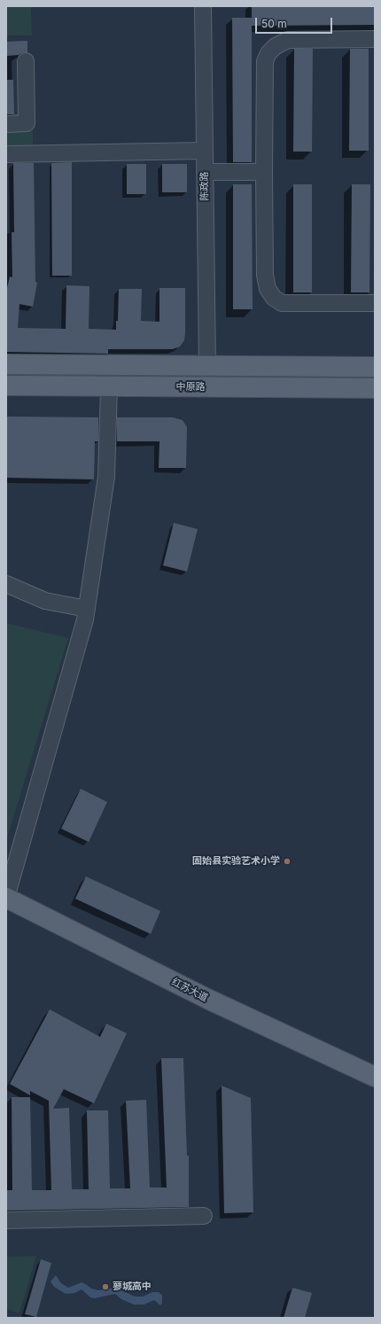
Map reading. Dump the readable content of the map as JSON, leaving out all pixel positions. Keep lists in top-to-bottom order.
{
  "streets": {
    "main road": ["中原路", "红苏大道"],
    "street": ["陈政路"]
  },
  "places": ["固始县实验艺术小学", "蓼城高中"],
  "scale_bar": "50 m"
}
